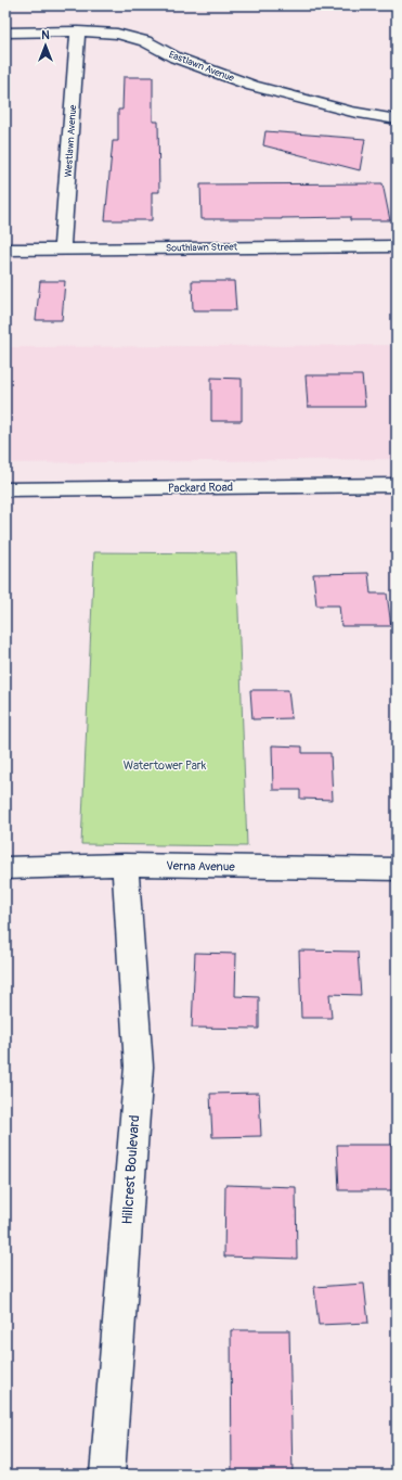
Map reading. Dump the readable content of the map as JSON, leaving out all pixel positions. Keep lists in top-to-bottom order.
{
  "streets": {
    "street": [
      "Eastlawn Avenue",
      "Westlawn Avenue",
      "Southlawn Street",
      "Packard Road",
      "Verna Avenue",
      "Hillcrest Boulevard"
    ]
  },
  "crossings": [
    ["Eastlawn Avenue", "Westlawn Avenue"],
    ["Westlawn Avenue", "Southlawn Street"],
    ["Verna Avenue", "Hillcrest Boulevard"]
  ],
  "parks": ["Watertower Park"],
  "north": "top"
}
